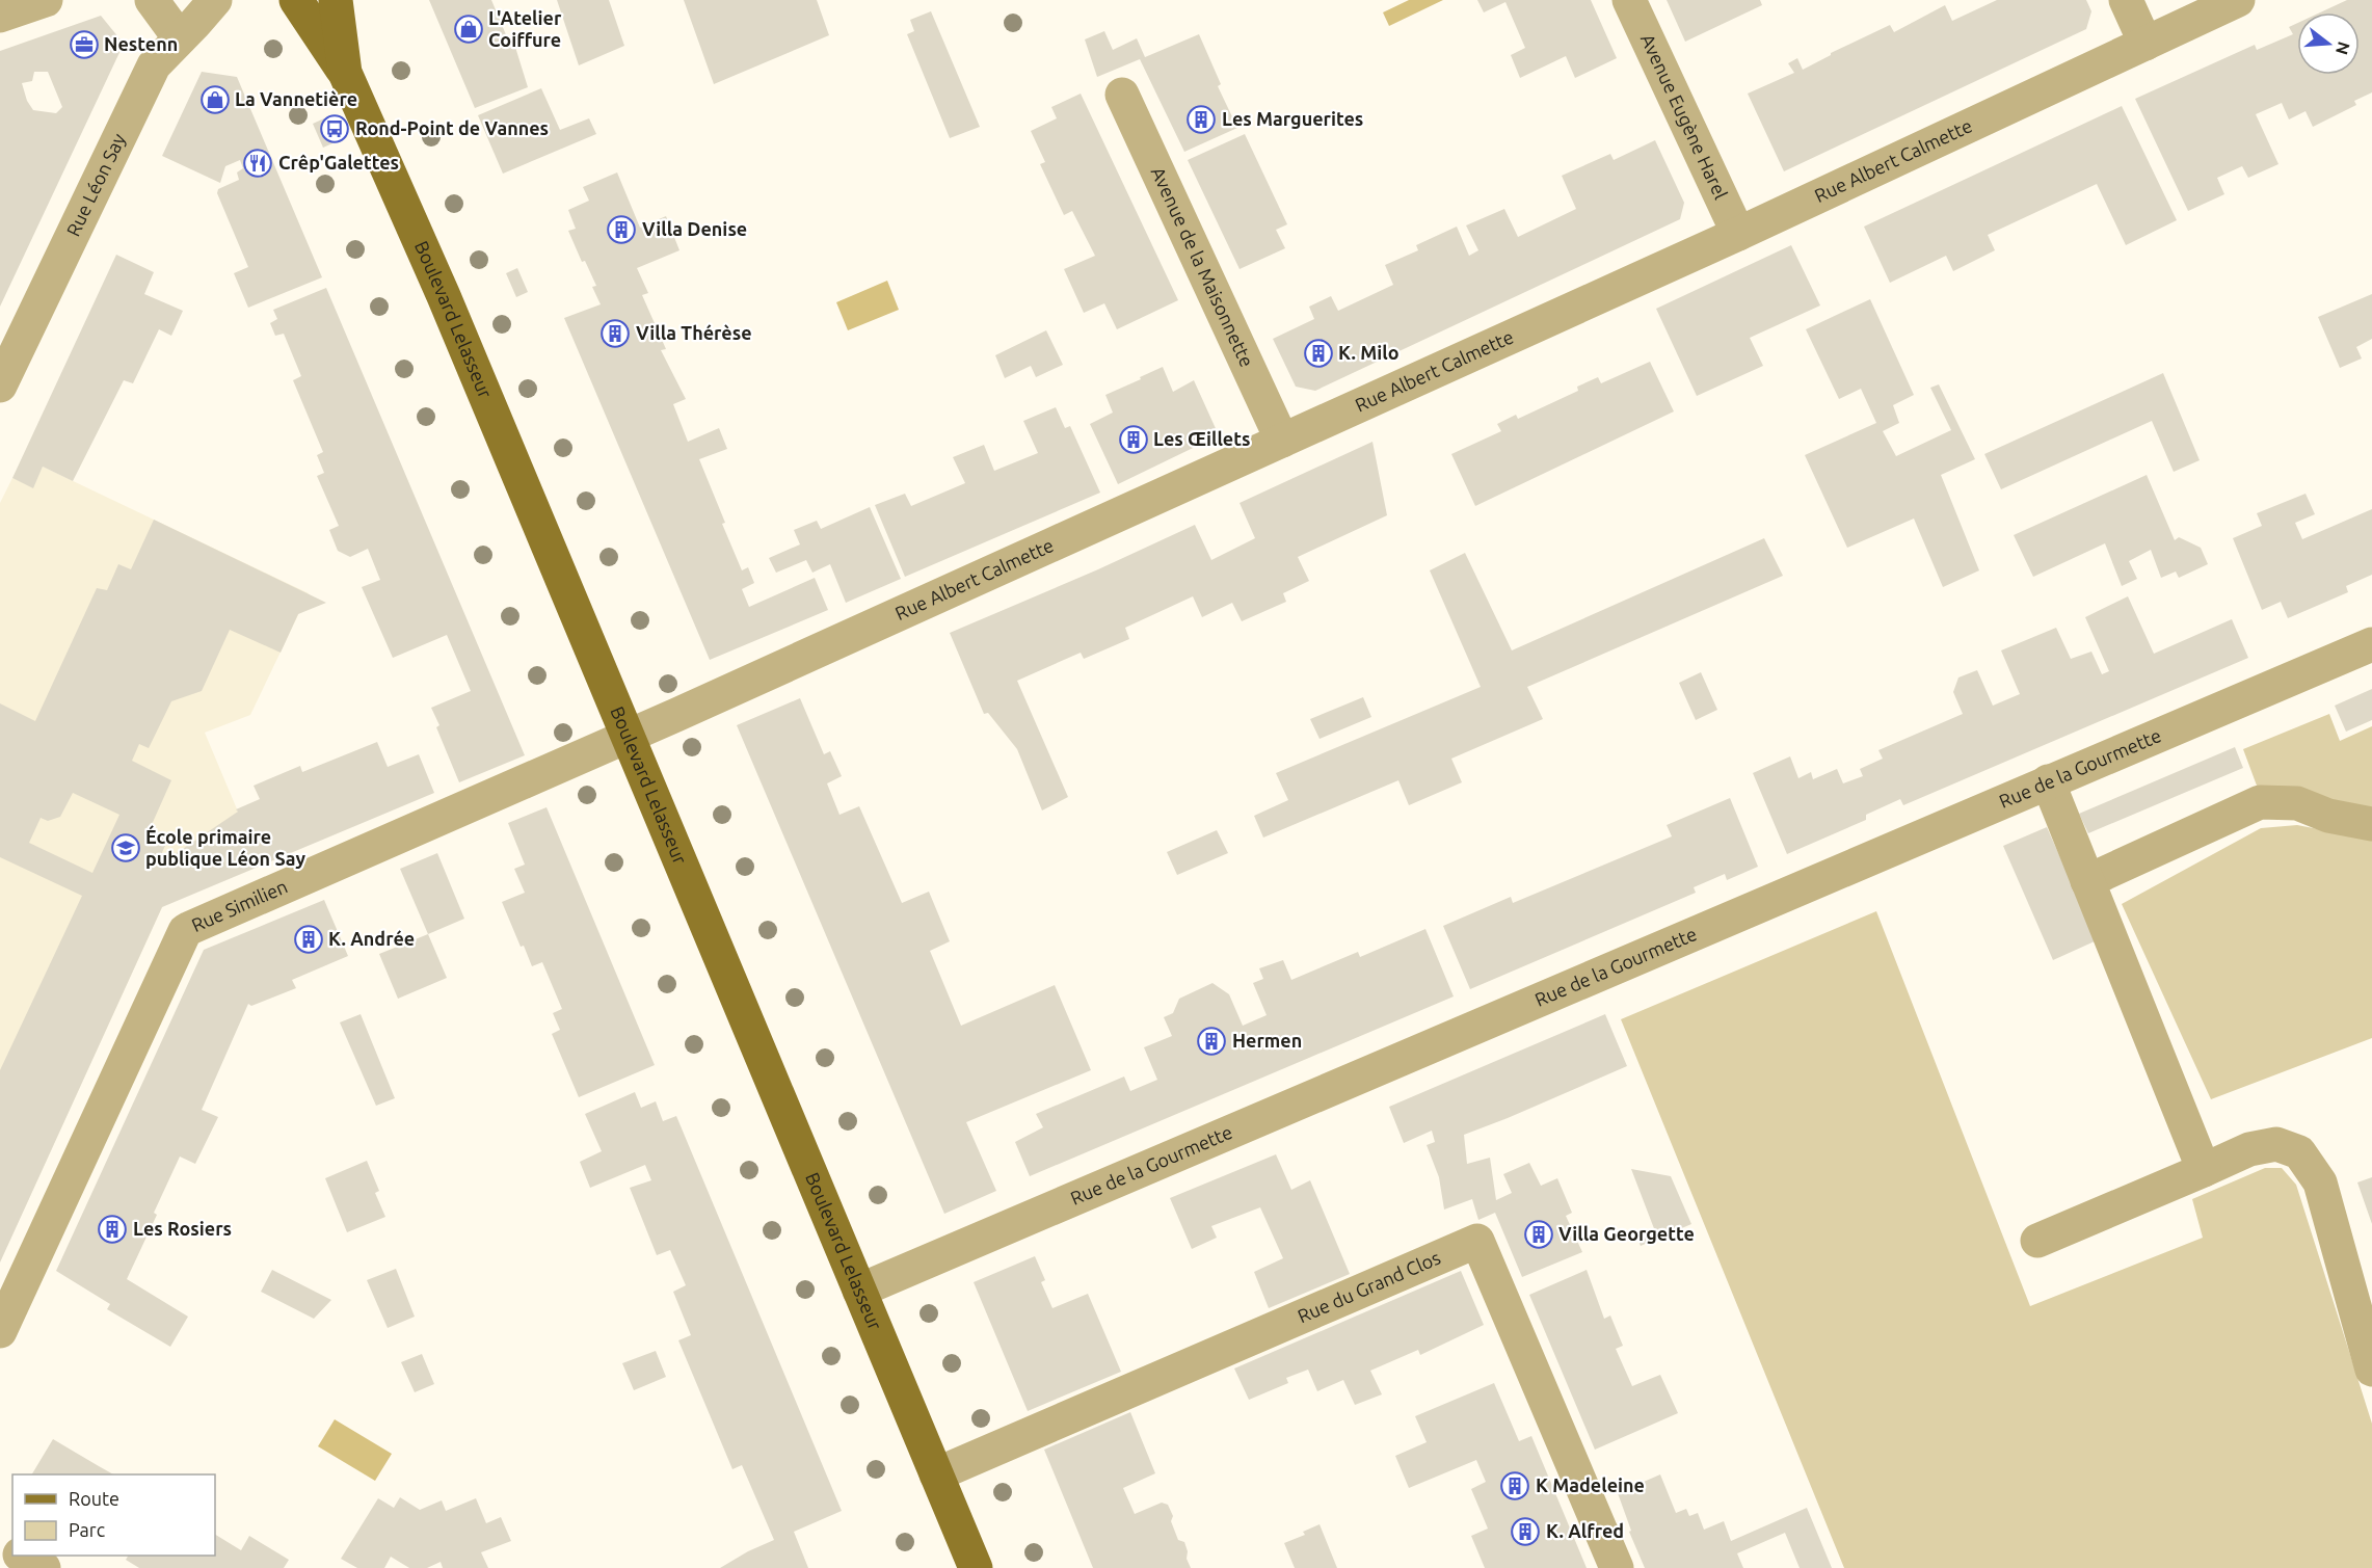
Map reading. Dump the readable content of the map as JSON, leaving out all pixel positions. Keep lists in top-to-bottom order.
{
  "streets": {
    "main road": ["Boulevard Lelasseur"],
    "street": [
      "Avenue Eugène Harel",
      "Rue Albert Calmette",
      "Rue Léon Say",
      "Avenue de la Maisonnette",
      "Rue de la Gourmette",
      "Rue Similien",
      "Rue du Grand Clos"
    ]
  },
  "crossings": [
    ["Avenue Eugène Harel", "Rue Albert Calmette"],
    ["Rue Albert Calmette", "Avenue de la Maisonnette"],
    ["Rue Albert Calmette", "Boulevard Lelasseur"],
    ["Rue Albert Calmette", "Rue Similien"],
    ["Boulevard Lelasseur", "Rue de la Gourmette"],
    ["Boulevard Lelasseur", "Rue Similien"],
    ["Boulevard Lelasseur", "Rue du Grand Clos"]
  ],
  "places": {
    "shop": ["L'Atelier Coiffure", "La Vannetière"],
    "office": ["Nestenn"],
    "building": [
      "Les Marguerites",
      "Villa Denise",
      "Villa Thérèse",
      "K. Milo",
      "Les Œillets",
      "K. Andrée",
      "Hermen",
      "Les Rosiers",
      "Villa Georgette",
      "K Madeleine",
      "K. Alfred"
    ],
    "bus stop": ["Rond-Point de Vannes"],
    "restaurant": ["Crêp'Galettes"],
    "school or university": ["École primaire publique Léon Say"]
  },
  "legend": ["Route", "Parc"],
  "north": "right"
}
